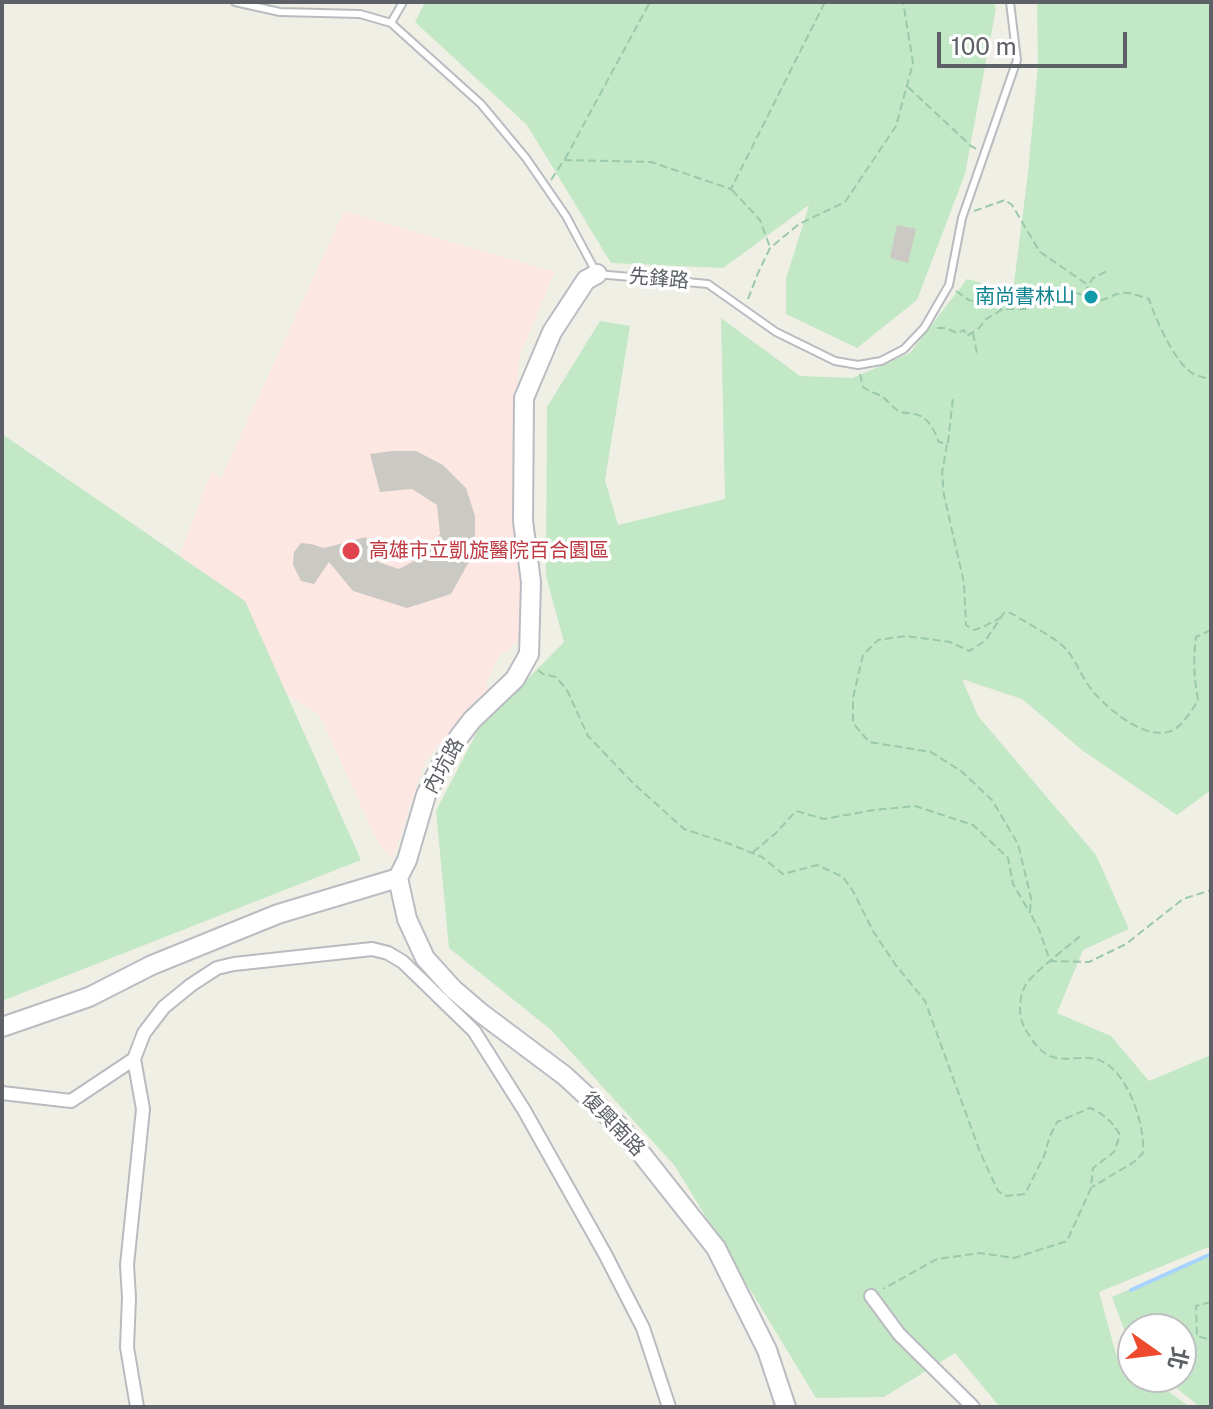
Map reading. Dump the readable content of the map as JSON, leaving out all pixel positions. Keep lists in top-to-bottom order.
{
  "streets": {
    "street": ["內坑路", "復興南路"],
    "lane": ["先鋒路"]
  },
  "crossings": [
    ["先鋒路", "內坑路"],
    ["內坑路", "復興南路"]
  ],
  "places": ["南尚書林山", "高雄市立凱旋醫院百合園區"],
  "scale_bar": "100 m",
  "north": "right"
}
